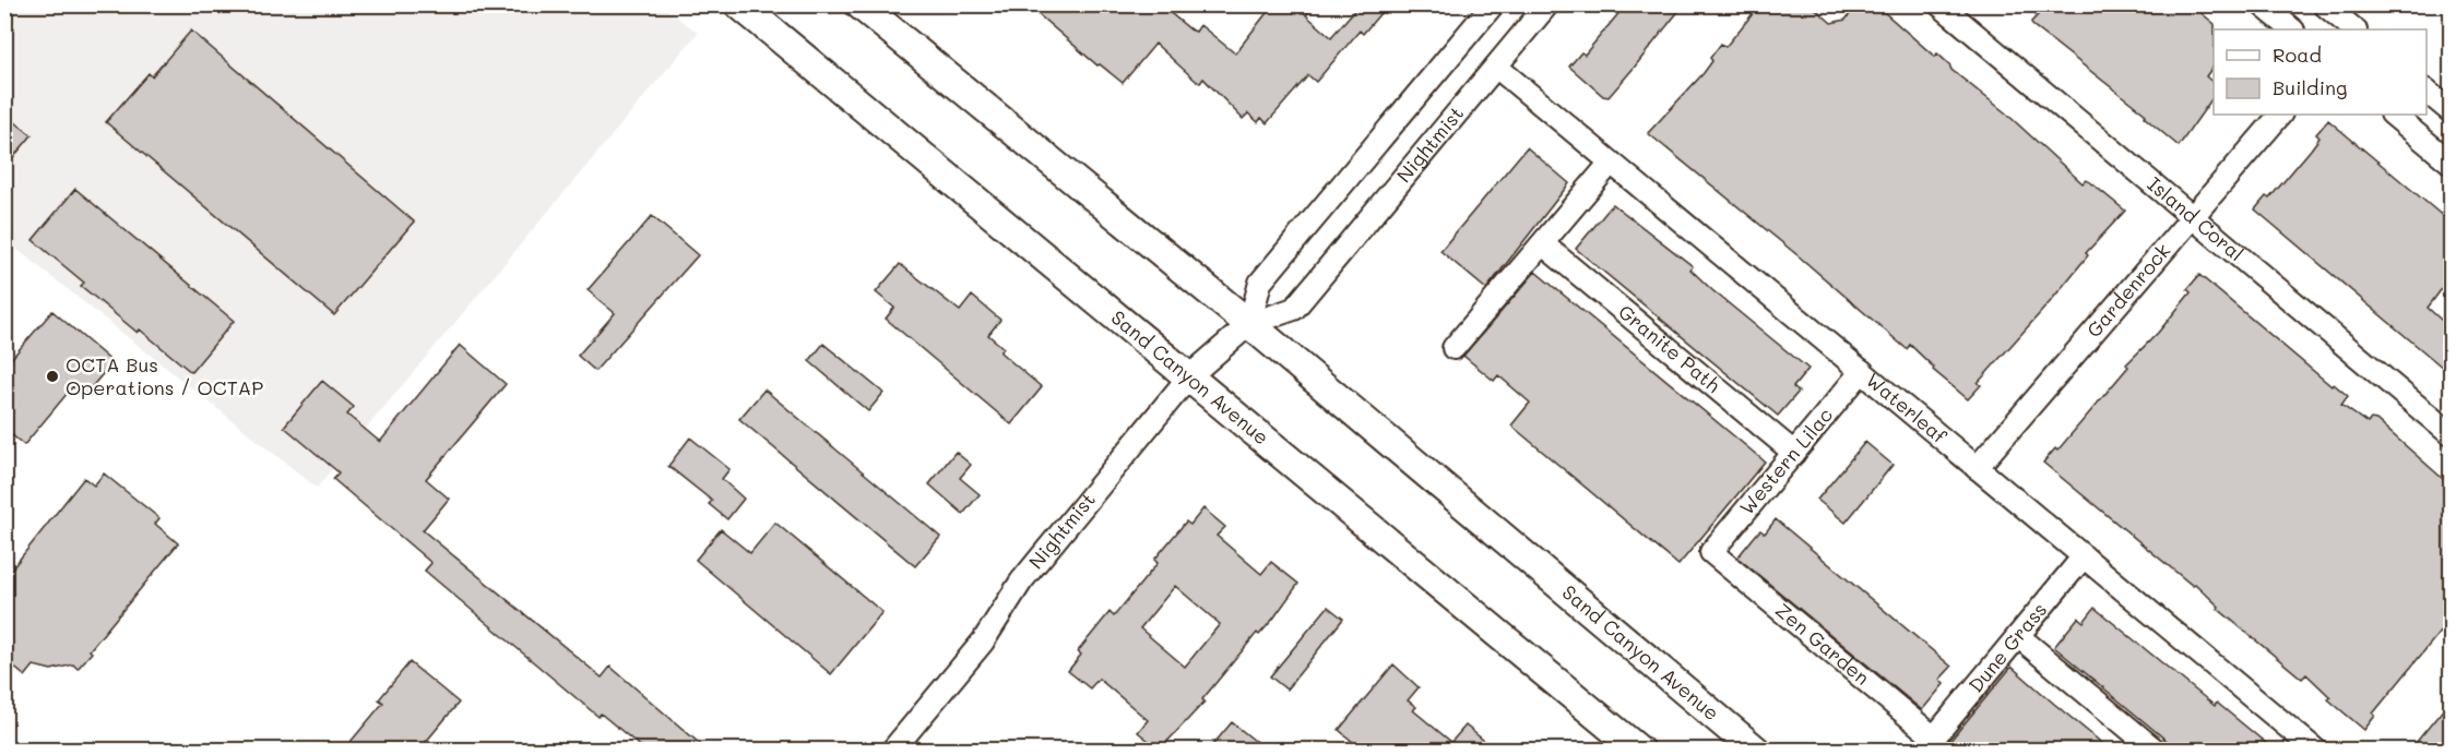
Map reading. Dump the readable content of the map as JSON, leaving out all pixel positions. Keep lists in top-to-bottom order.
{
  "streets": {
    "main road": ["Sand Canyon Avenue"],
    "street": [
      "Nightmist",
      "Island Coral",
      "Gardenrock",
      "Granite Path",
      "Waterleaf",
      "Western Lilac",
      "Zen Garden",
      "Dune Grass"
    ]
  },
  "crossings": [
    ["Nightmist", "Sand Canyon Avenue"],
    ["Nightmist", "Waterleaf"],
    ["Island Coral", "Gardenrock"],
    ["Gardenrock", "Waterleaf"],
    ["Granite Path", "Western Lilac"],
    ["Waterleaf", "Western Lilac"],
    ["Waterleaf", "Dune Grass"],
    ["Western Lilac", "Zen Garden"],
    ["Zen Garden", "Dune Grass"]
  ],
  "places": ["OCTA Bus Operations / OCTAP"],
  "legend": ["Road", "Building"]
}
